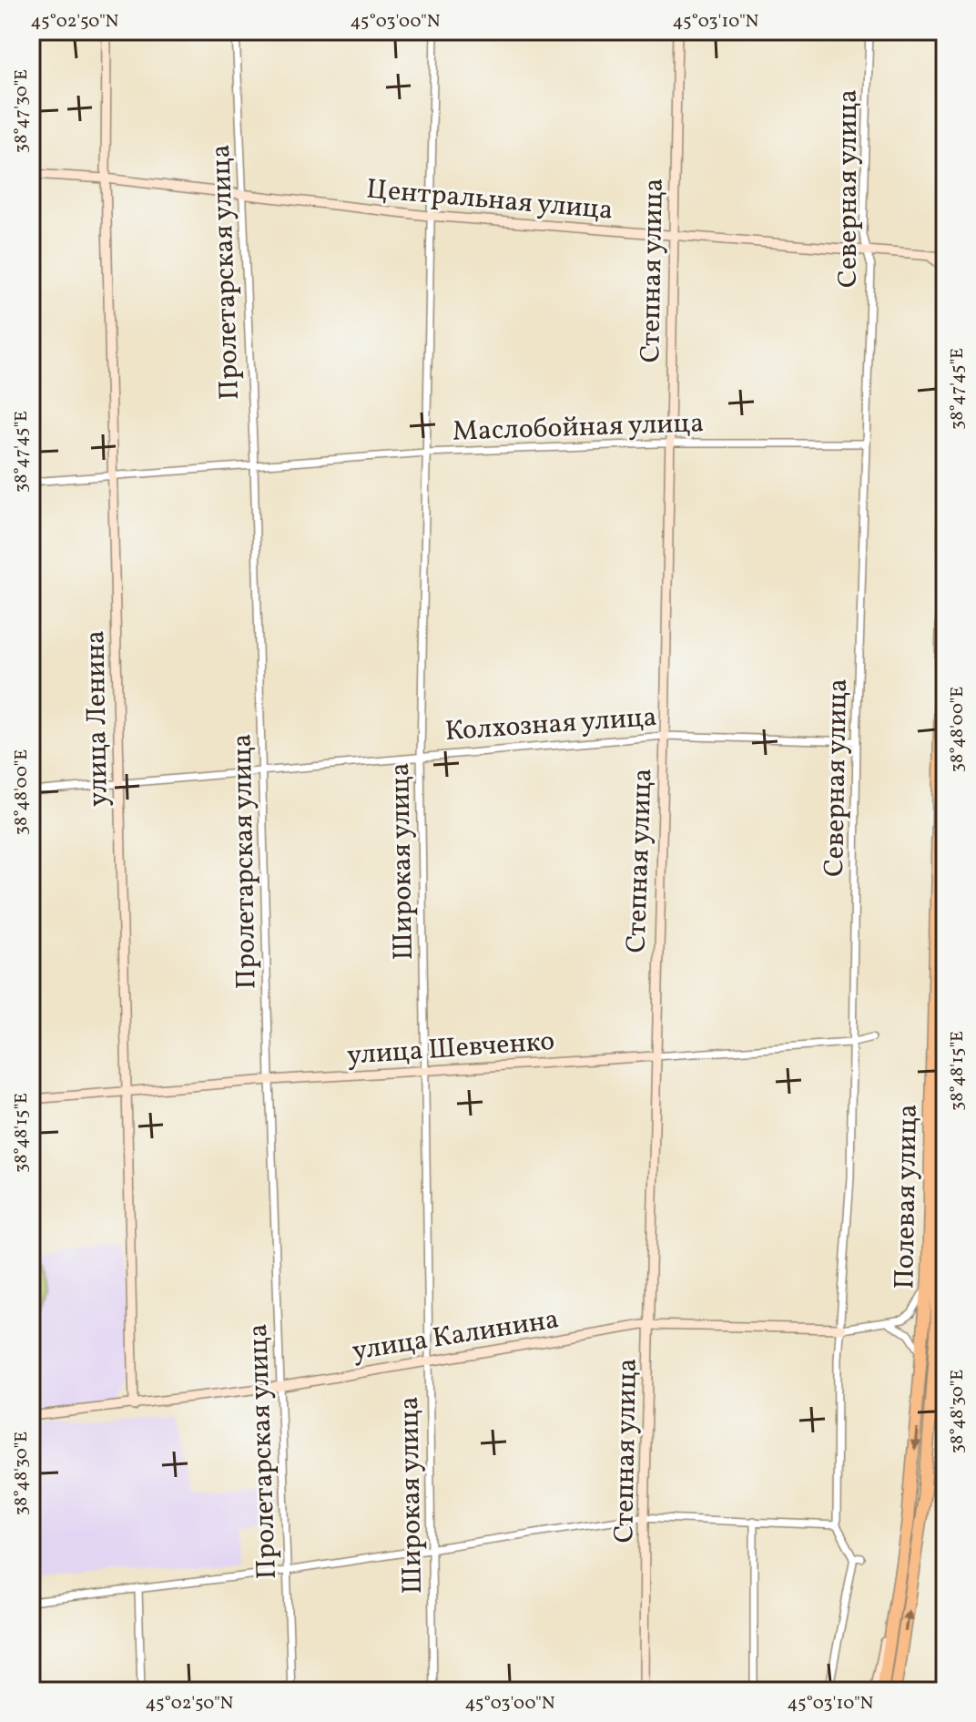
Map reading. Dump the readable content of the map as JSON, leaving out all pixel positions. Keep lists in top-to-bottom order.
{
  "streets": {
    "highway": ["Полевая улица"],
    "street": [
      "Северная улица",
      "Центральная улица",
      "Степная улица",
      "Пролетарская улица",
      "Маслобойная улица",
      "улица Ленина",
      "Колхозная улица",
      "Широкая улица",
      "улица Шевченко",
      "улица Калинина"
    ]
  },
  "crossings": [
    ["Северная улица", "Центральная улица"],
    ["Северная улица", "Маслобойная улица"],
    ["Северная улица", "Колхозная улица"],
    ["Северная улица", "улица Шевченко"],
    ["Северная улица", "улица Калинина"],
    ["Центральная улица", "Степная улица"],
    ["Центральная улица", "Пролетарская улица"],
    ["Центральная улица", "улица Ленина"],
    ["Центральная улица", "Широкая улица"],
    ["Степная улица", "Маслобойная улица"],
    ["Степная улица", "Колхозная улица"],
    ["Степная улица", "улица Шевченко"],
    ["Степная улица", "улица Калинина"],
    ["Пролетарская улица", "Маслобойная улица"],
    ["Пролетарская улица", "Колхозная улица"],
    ["Пролетарская улица", "улица Шевченко"],
    ["Пролетарская улица", "улица Калинина"],
    ["Маслобойная улица", "улица Ленина"],
    ["Маслобойная улица", "Широкая улица"],
    ["улица Ленина", "Колхозная улица"],
    ["улица Ленина", "улица Шевченко"],
    ["улица Ленина", "улица Калинина"],
    ["Колхозная улица", "Широкая улица"],
    ["Широкая улица", "улица Шевченко"],
    ["Широкая улица", "улица Калинина"]
  ],
  "coordinates": [
    "45°02'50\"N",
    "45°03'00\"N",
    "45°03'10\"N",
    "38°47'30\"E",
    "38°47'45\"E",
    "38°48'00\"E",
    "38°48'15\"E",
    "38°48'30\"E"
  ]
}
